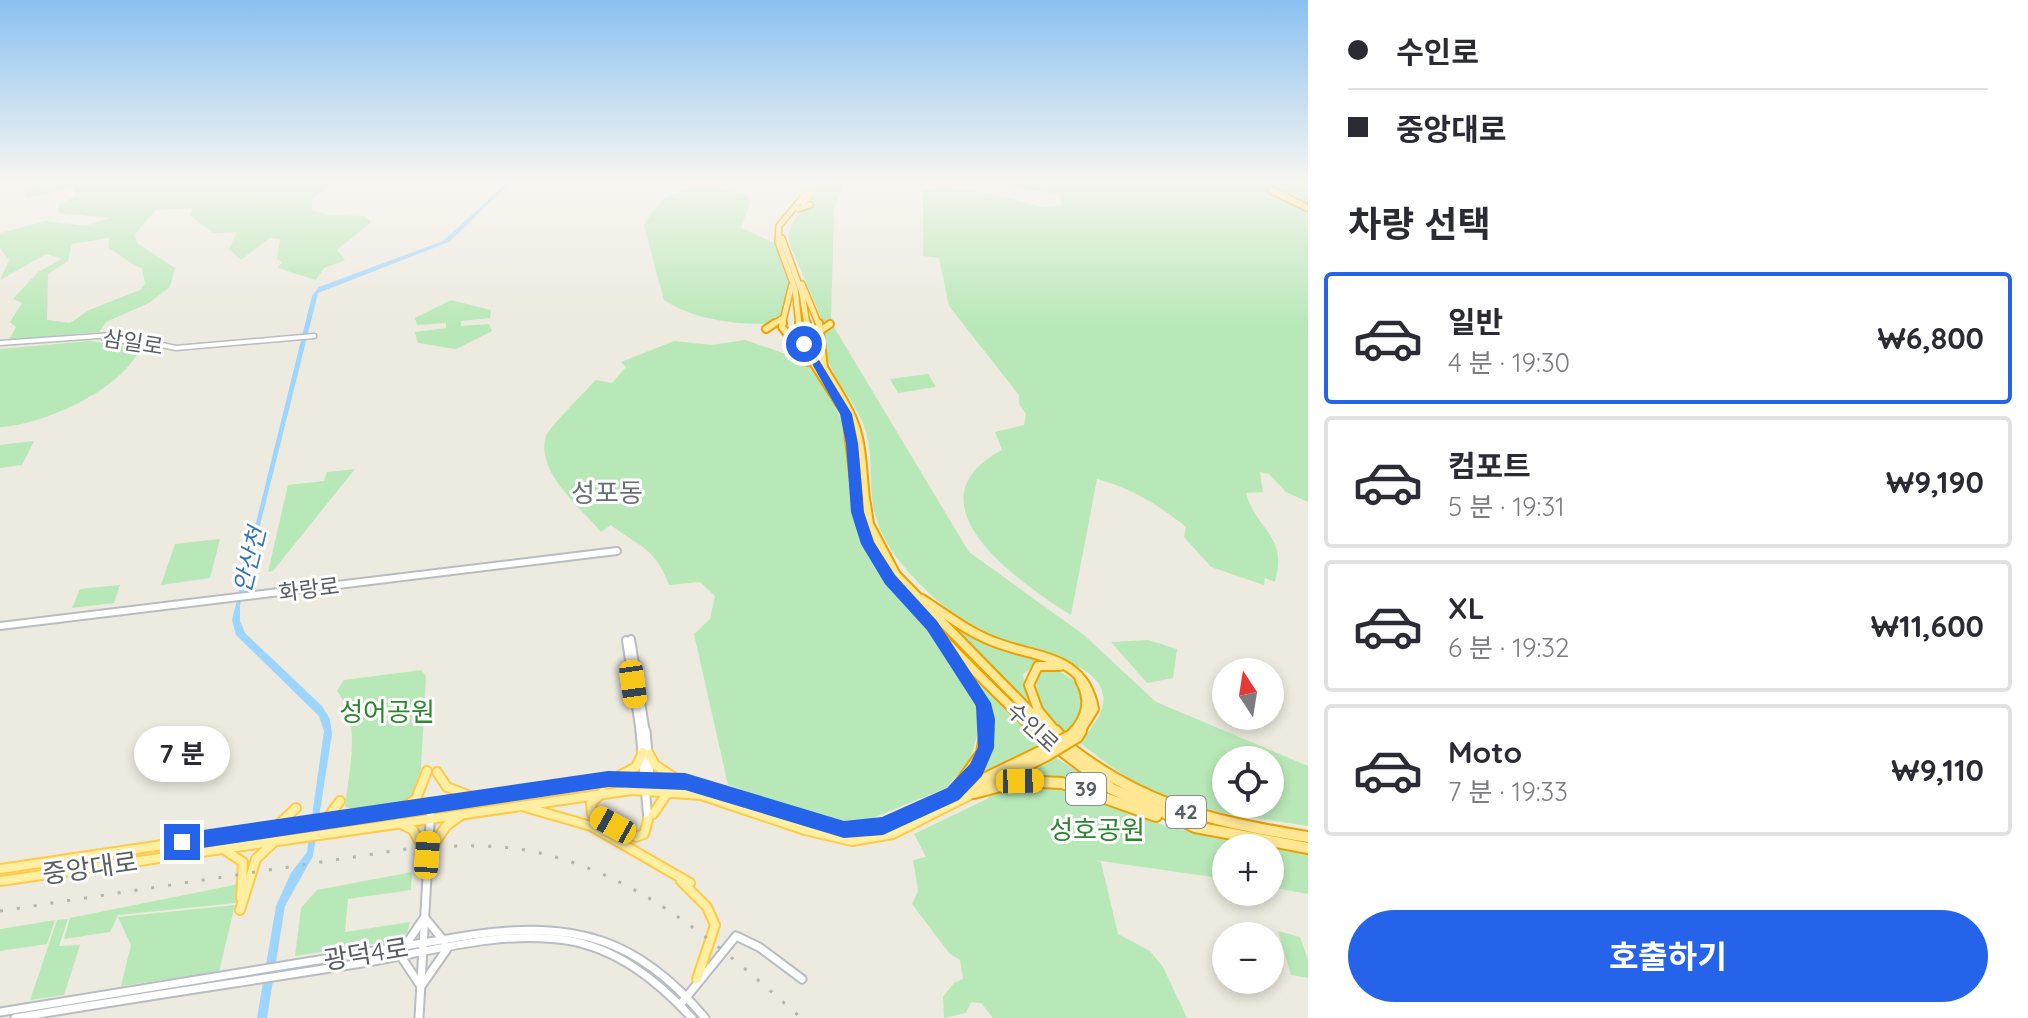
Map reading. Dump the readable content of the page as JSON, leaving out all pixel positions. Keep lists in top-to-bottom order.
{
  "streets": {
    "highway": ["수인로", "39", "42"],
    "main road": [
      "삼일로",
      "화랑로",
      "중앙대로",
      "광덕4로"
    ]
  },
  "crossings": [
    ["수인로", "39"],
    ["39", "중앙대로"]
  ],
  "districts": ["성포동"],
  "water": ["안산천"],
  "parks": ["성어공원", "성호공원"],
  "north": "top",
  "page": {
    "banner": ["수인로", "중앙대로"],
    "heading": "차량 선택",
    "list": [
      {
        "name": "일반",
        "note": "4 분 · 19:30",
        "value": "₩6,800"
      },
      {
        "name": "컴포트",
        "note": "5 분 · 19:31",
        "value": "₩9,190"
      },
      {
        "name": "XL",
        "note": "6 분 · 19:32",
        "value": "₩11,600"
      },
      {
        "name": "Moto",
        "note": "7 분 · 19:33",
        "value": "₩9,110"
      }
    ],
    "map_buttons": ["+", "−"],
    "bubble": "7 분",
    "buttons": "호출하기"
  }
}
